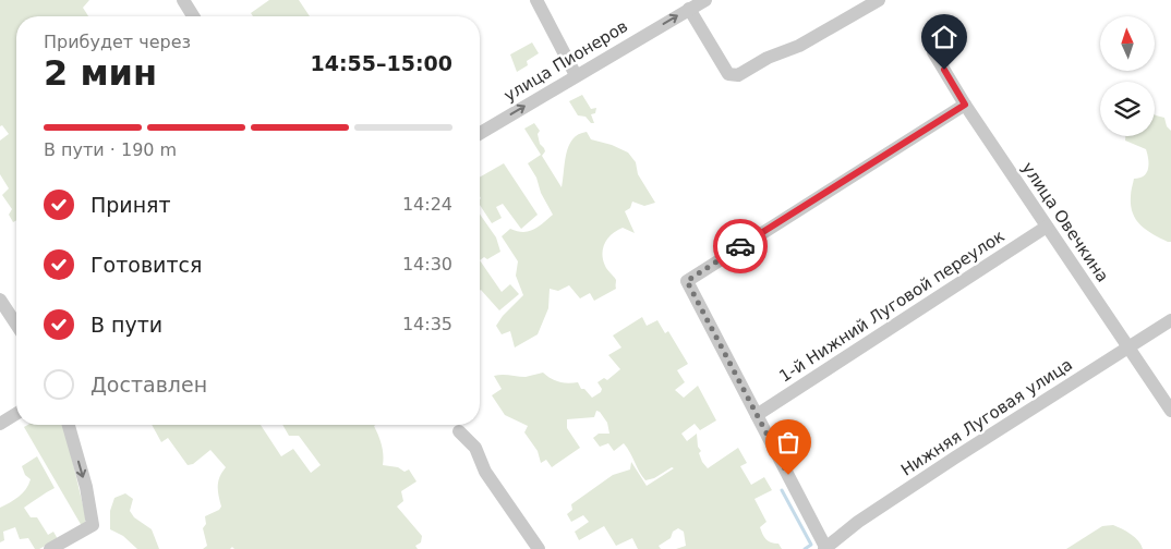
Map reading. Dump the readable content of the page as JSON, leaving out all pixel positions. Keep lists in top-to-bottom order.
{
  "streets": {
    "street": [
      "улица Пионеров",
      "улица Овечкина",
      "1-й Нижний Луговой переулок",
      "Нижняя Луговая улица"
    ]
  },
  "crossings": [
    ["улица Овечкина", "1-й Нижний Луговой переулок"],
    ["улица Овечкина", "Нижняя Луговая улица"]
  ],
  "one_way": ["улица Пионеров"],
  "north": "top",
  "page": {
    "heading": ["2 мин", "Прибудет через", "14:55–15:00"],
    "bar": "В пути · 190 m",
    "list": [
      ["Принят", "14:24"],
      ["Готовится", "14:30"],
      ["В пути", "14:35"],
      "Доставлен"
    ]
  }
}
